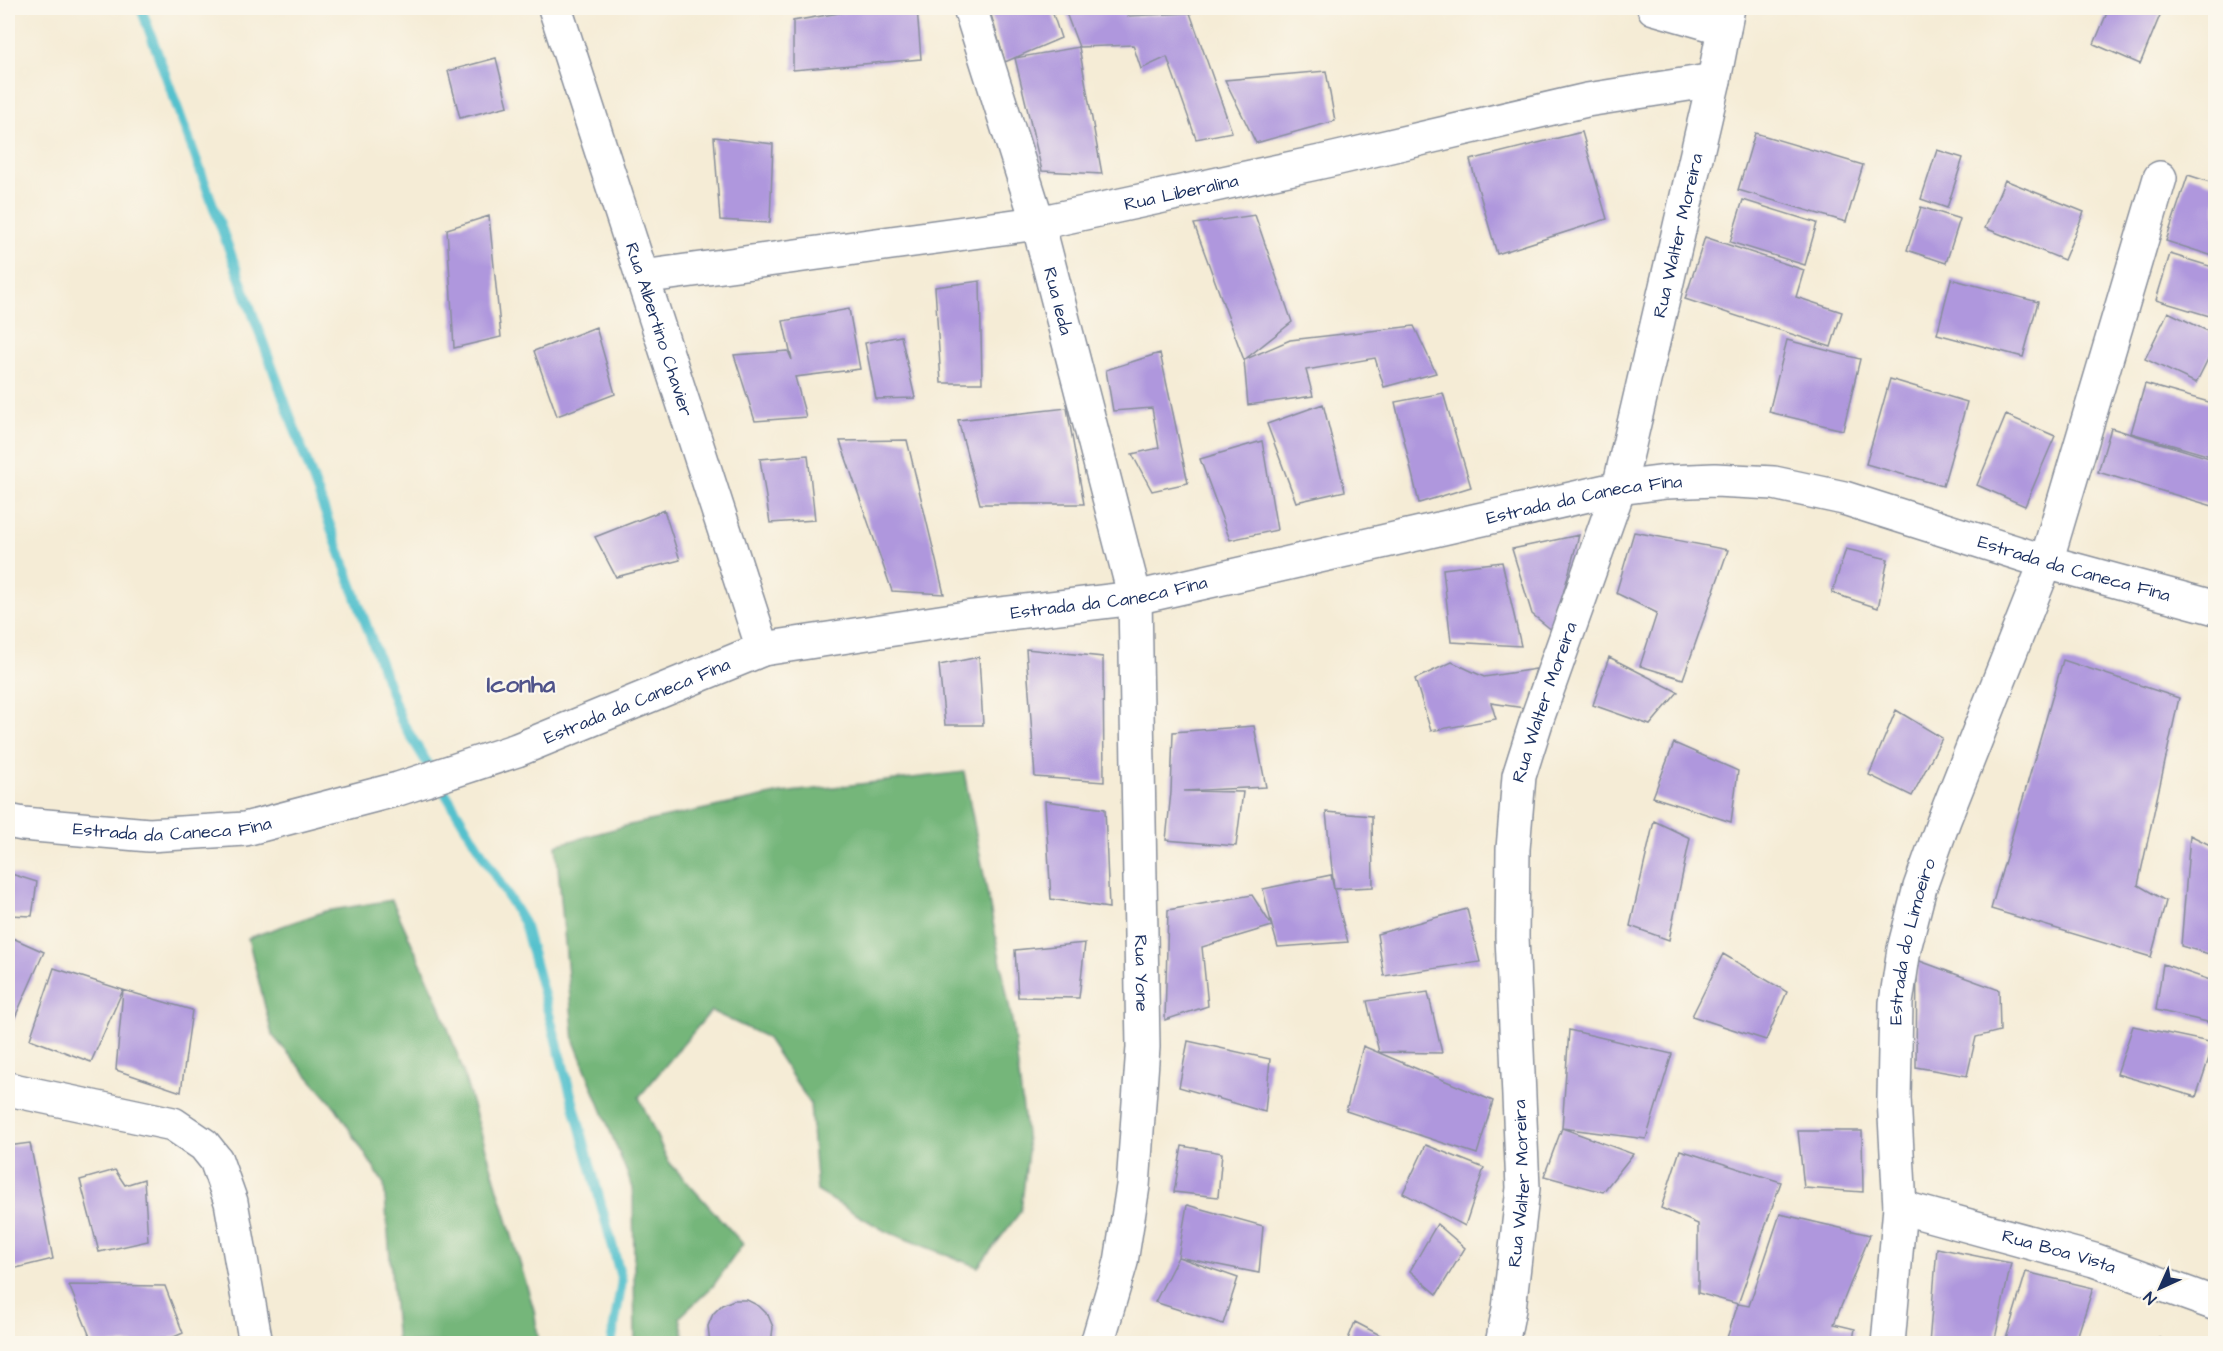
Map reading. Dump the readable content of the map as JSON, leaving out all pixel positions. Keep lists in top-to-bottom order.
{
  "streets": {
    "street": [
      "Rua Liberalina",
      "Rua Walter Moreira",
      "Rua Ieda",
      "Rua Albertino Chavier",
      "Estrada da Caneca Fina",
      "Estrada do Limoeiro",
      "Rua Yone",
      "Rua Boa Vista"
    ]
  },
  "crossings": [
    ["Rua Liberalina", "Rua Walter Moreira"],
    ["Rua Liberalina", "Rua Ieda"],
    ["Rua Liberalina", "Rua Albertino Chavier"],
    ["Rua Walter Moreira", "Estrada da Caneca Fina"],
    ["Rua Ieda", "Estrada da Caneca Fina"],
    ["Rua Ieda", "Rua Yone"],
    ["Rua Albertino Chavier", "Estrada da Caneca Fina"],
    ["Estrada da Caneca Fina", "Estrada do Limoeiro"],
    ["Estrada da Caneca Fina", "Rua Yone"],
    ["Estrada do Limoeiro", "Rua Boa Vista"]
  ],
  "districts": ["Iconha"],
  "north": "bottom left"
}
